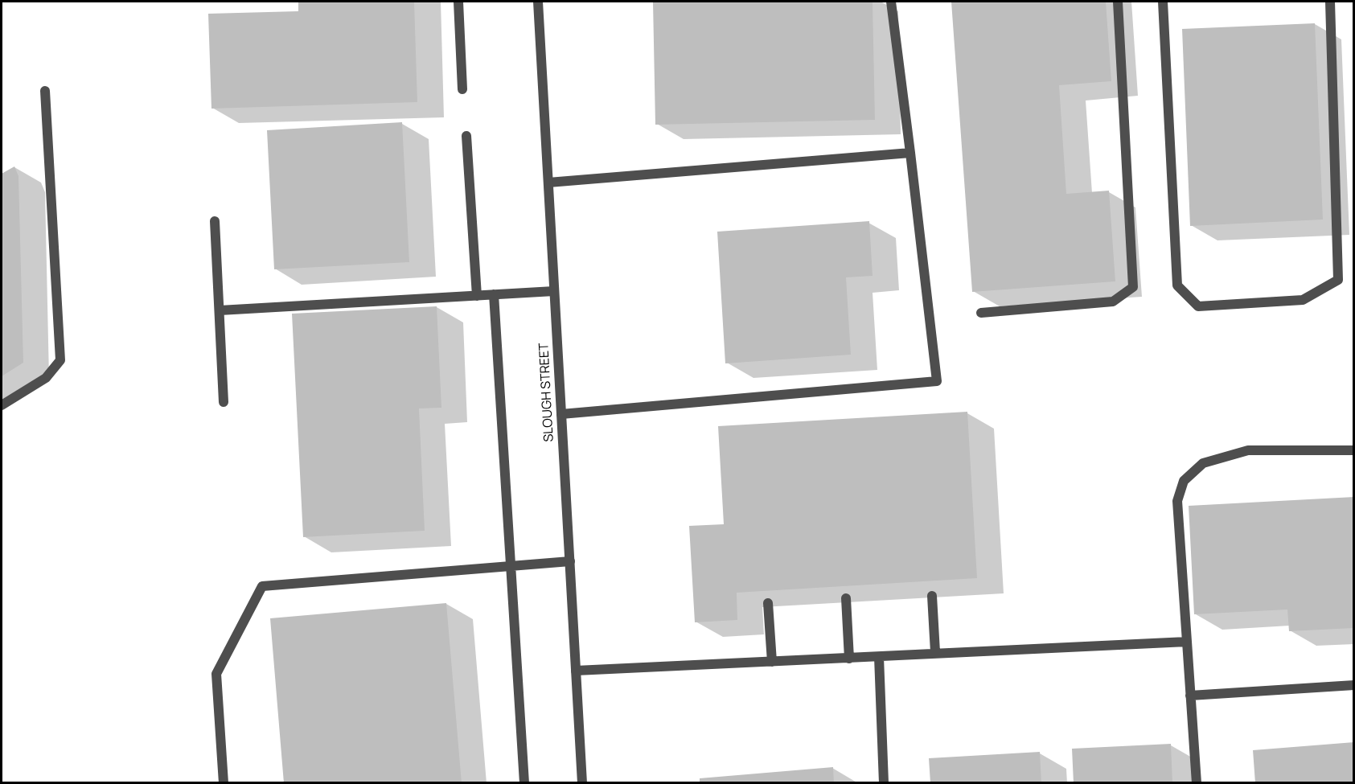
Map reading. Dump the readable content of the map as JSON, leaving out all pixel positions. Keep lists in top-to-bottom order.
{
  "streets": {
    "street": ["SLOUGH STREET"]
  }
}
